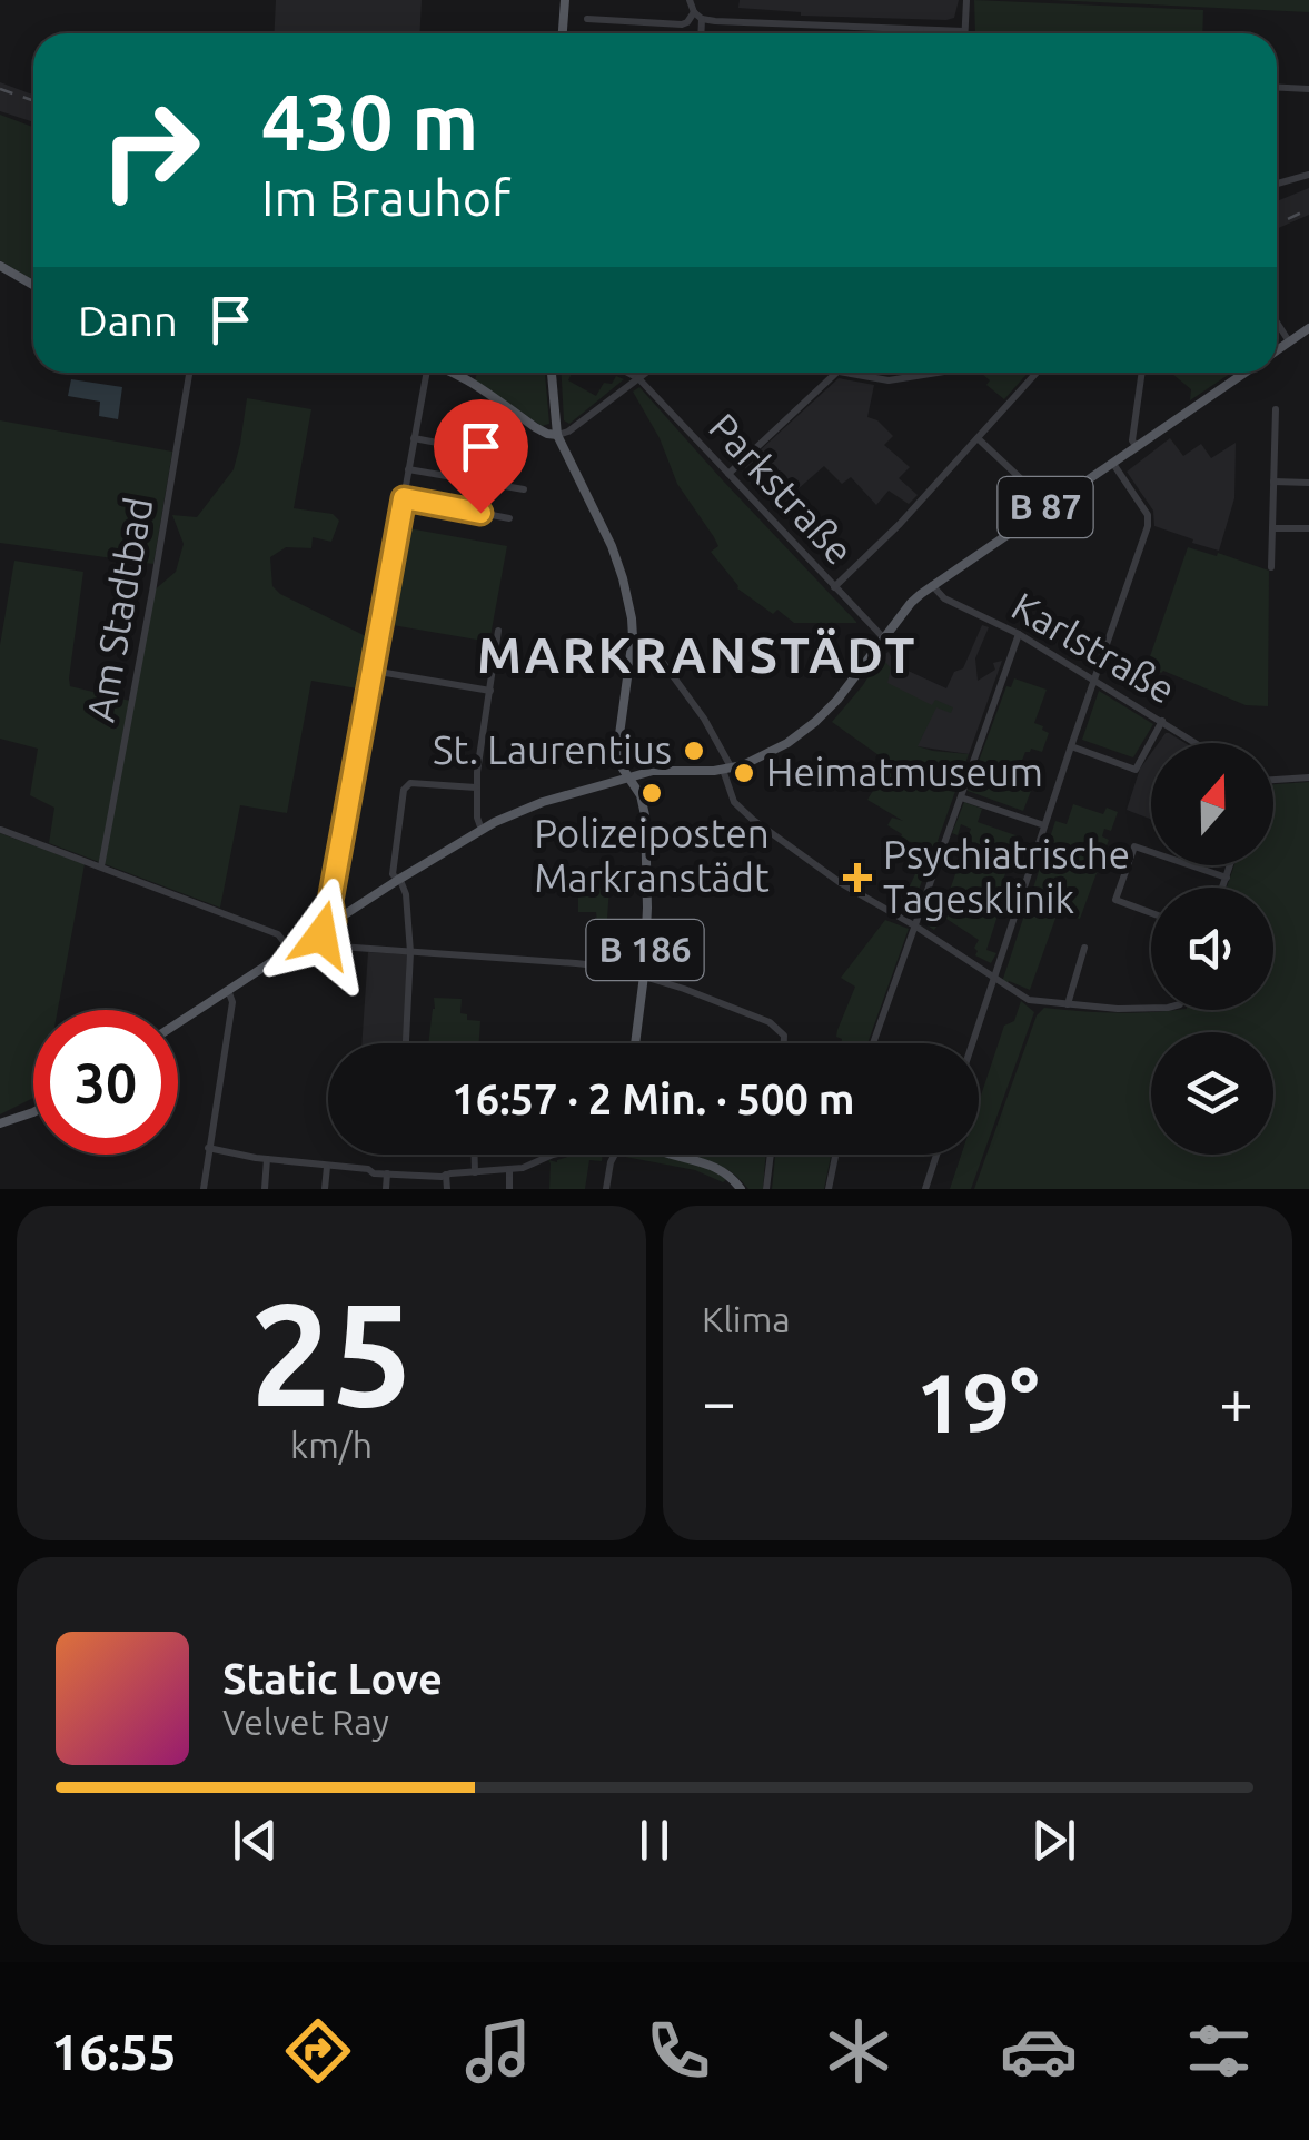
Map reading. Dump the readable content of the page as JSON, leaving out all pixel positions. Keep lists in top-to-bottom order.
{
  "streets": {
    "main road": ["B 87", "B 186"],
    "street": ["Parkstraße", "Am Stadtbad", "Karlstraße"]
  },
  "crossings": [
    ["Parkstraße", "B 87"],
    ["B 87", "Karlstraße"],
    ["B 87", "B 186"]
  ],
  "districts": ["MARKRANSTÄDT"],
  "places": {
    "other": ["St. Laurentius", "Heimatmuseum", "Polizeiposten Markranstädt"],
    "health": ["Psychiatrische Tagesklinik"]
  },
  "north": "top",
  "page": {
    "turn": ["430 m", "Im Brauhof"],
    "then": "Dann",
    "limit": "30",
    "trip": "16:57 · 2 Min. · 500 m",
    "tile": [
      ["25", "km/h"],
      "Klima"
    ],
    "heat": ["−", "19°", "+"],
    "song": ["Static Love", "Velvet Ray"],
    "tabs": "16:55"
  }
}
